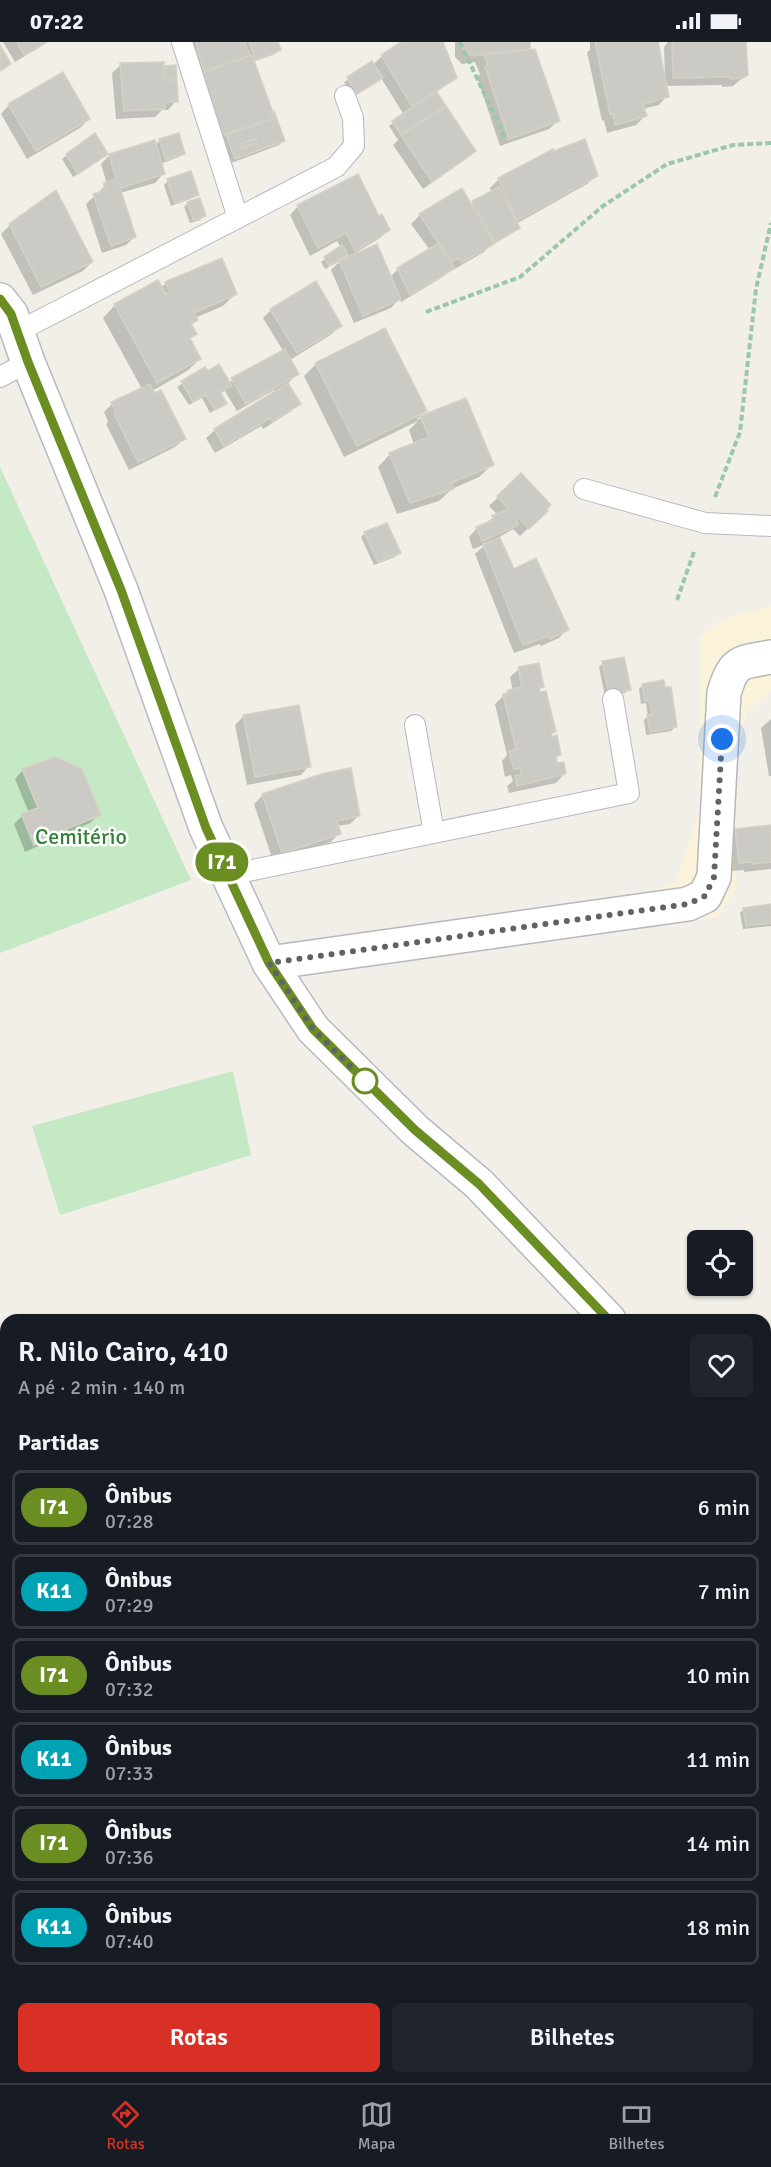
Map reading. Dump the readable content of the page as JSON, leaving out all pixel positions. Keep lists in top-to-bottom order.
{
  "parks": ["Cemitério"],
  "lines": ["bus line I71"],
  "page": {
    "status": "07:22",
    "on_map": "I71",
    "heading": [
      ["R. Nilo Cairo, 410", "A pé · 2 min · 140 m"],
      "Partidas"
    ],
    "list": [
      {
        "mark": "I71",
        "name": "Ônibus",
        "note": "07:28",
        "value": "6 min"
      },
      {
        "mark": "K11",
        "name": "Ônibus",
        "note": "07:29",
        "value": "7 min"
      },
      {
        "mark": "I71",
        "name": "Ônibus",
        "note": "07:32",
        "value": "10 min"
      },
      {
        "mark": "K11",
        "name": "Ônibus",
        "note": "07:33",
        "value": "11 min"
      },
      {
        "mark": "I71",
        "name": "Ônibus",
        "note": "07:36",
        "value": "14 min"
      },
      {
        "mark": "K11",
        "name": "Ônibus",
        "note": "07:40",
        "value": "18 min"
      }
    ],
    "buttons": ["Rotas", "Bilhetes"],
    "tabs": ["Rotas", "Mapa", "Bilhetes"]
  }
}
